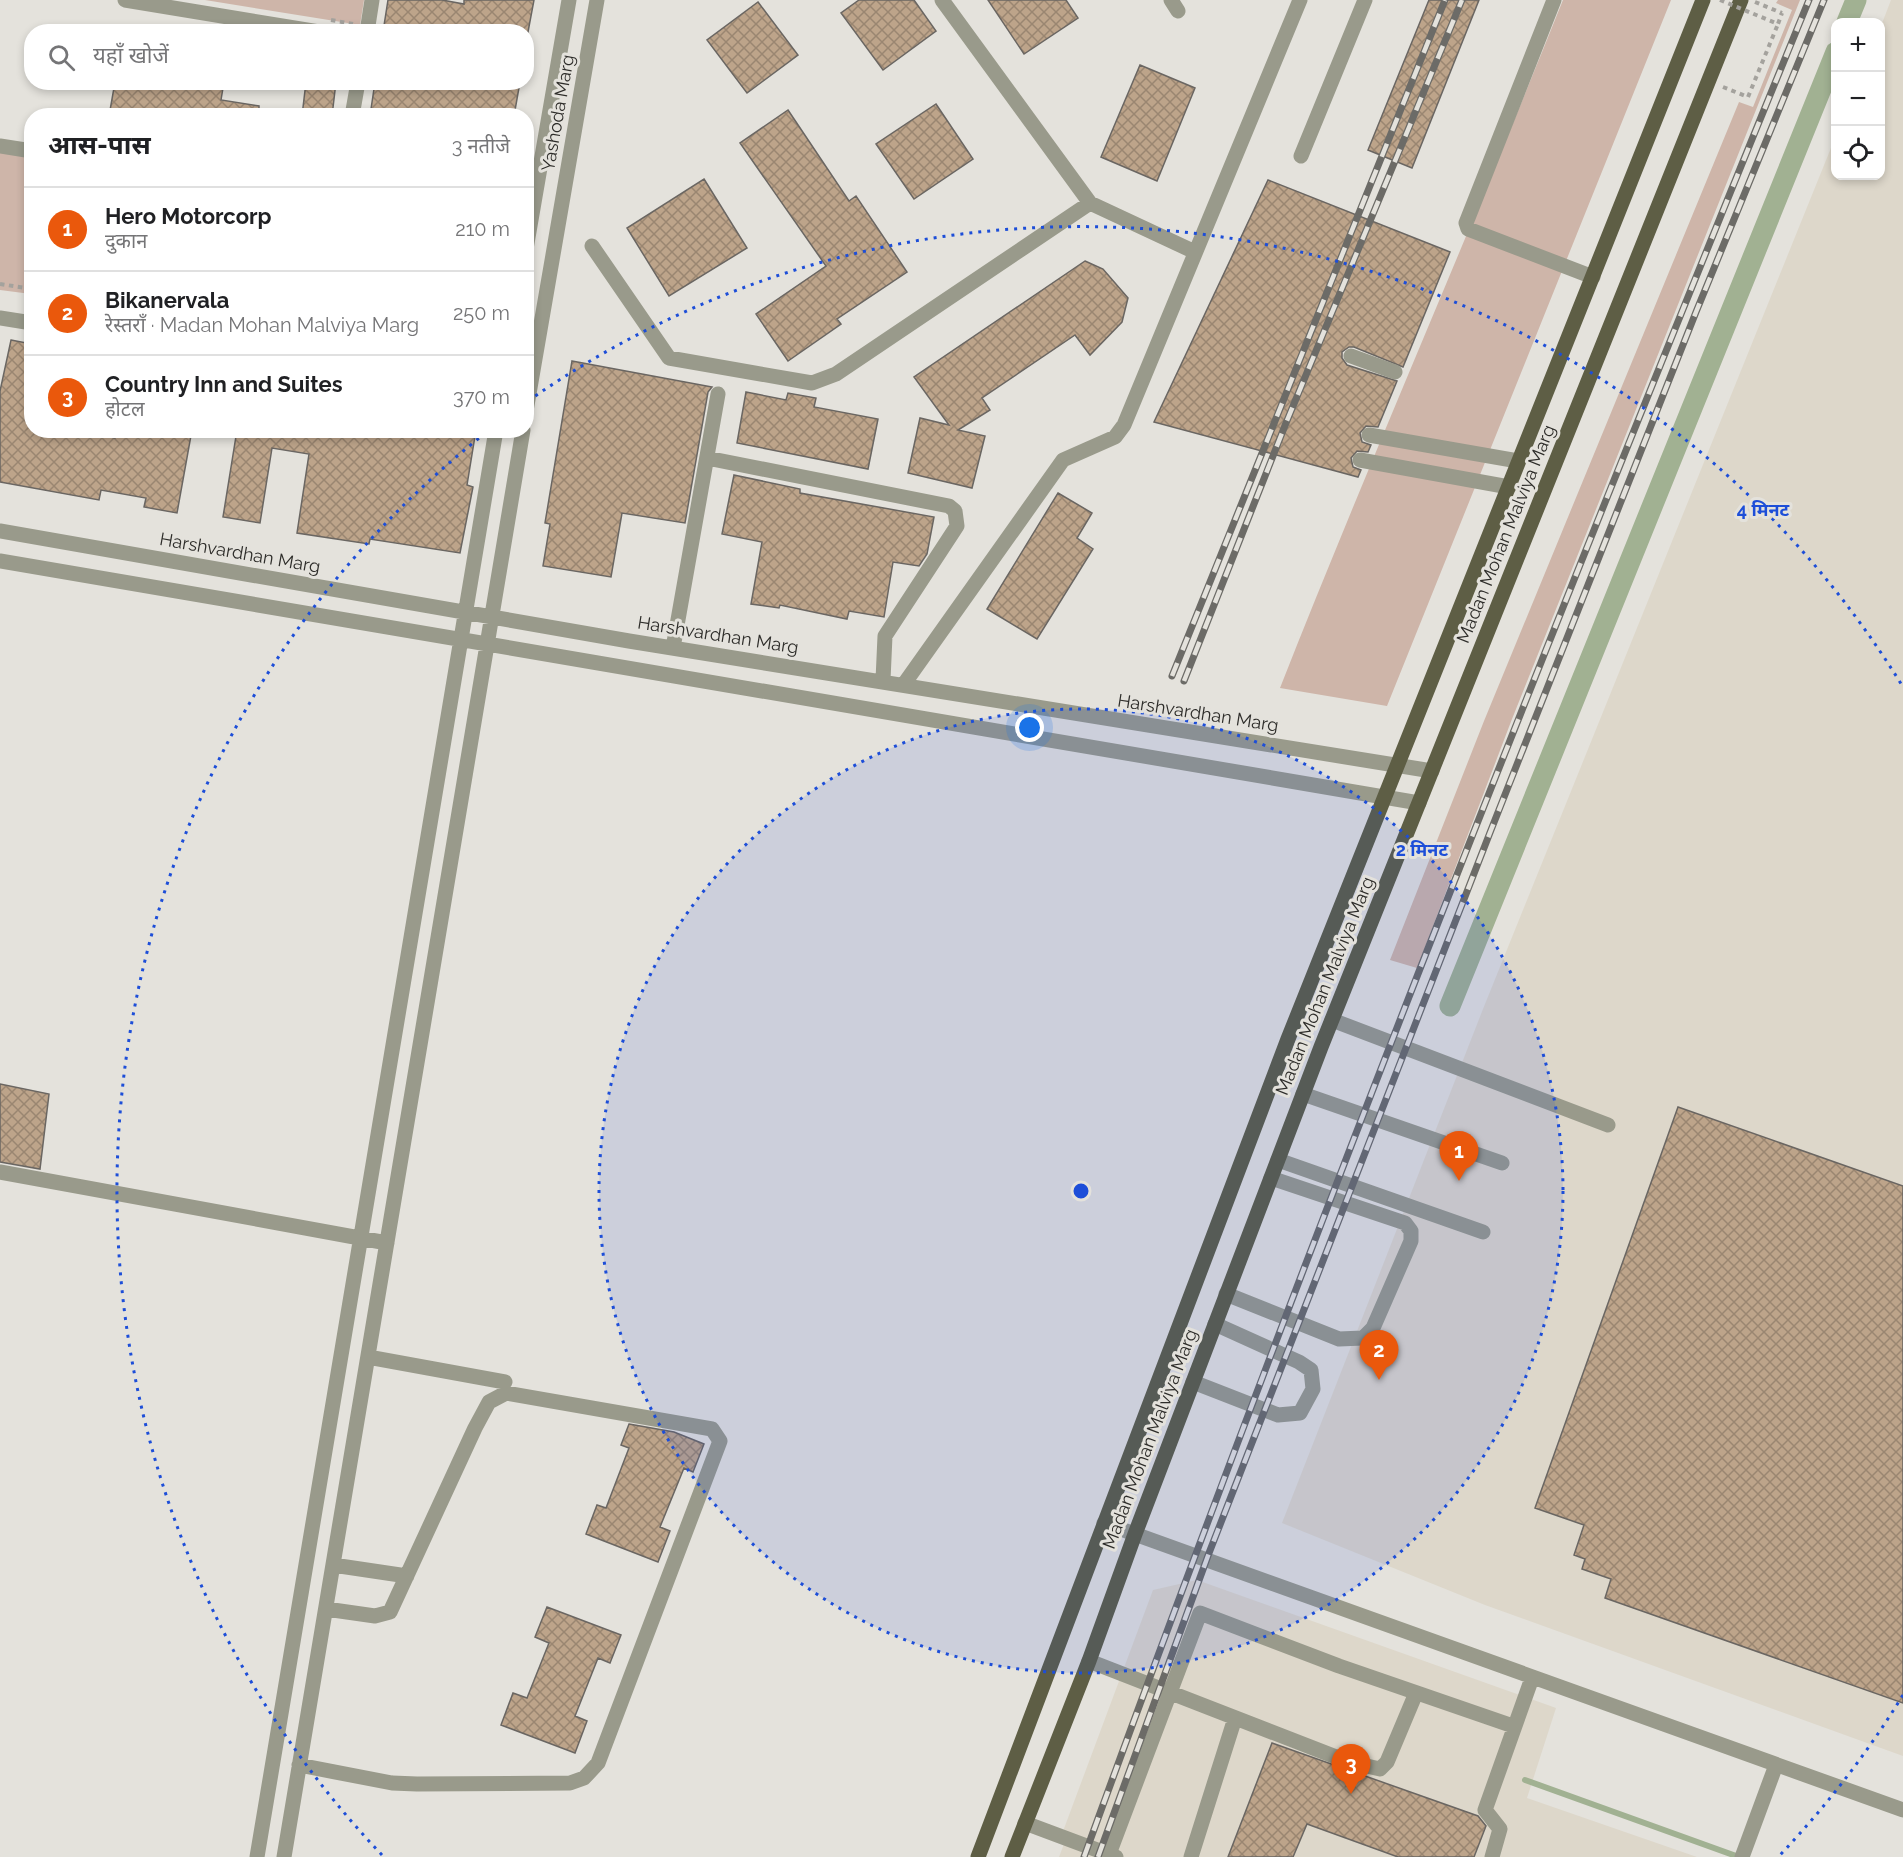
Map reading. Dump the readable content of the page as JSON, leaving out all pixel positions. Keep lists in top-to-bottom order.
{
  "streets": {
    "main road": ["Madan Mohan Malviya Marg"],
    "street": ["Yashoda Marg", "Harshvardhan Marg"]
  },
  "crossings": [
    ["Madan Mohan Malviya Marg", "Harshvardhan Marg"]
  ],
  "page": {
    "map_buttons": ["+", "−"],
    "search": "यहाँ खोजें",
    "heading": ["आस-पास", "3 नतीजे"],
    "list": [
      {
        "mark": "1",
        "name": "Hero Motorcorp",
        "note": "दुकान",
        "value": "210 m"
      },
      {
        "mark": "2",
        "name": "Bikanervala",
        "note": "रेस्तराँ · Madan Mohan Malviya Marg",
        "value": "250 m"
      },
      {
        "mark": "3",
        "name": "Country Inn and Suites",
        "note": "होटल",
        "value": "370 m"
      }
    ],
    "pins": ["1", "2", "3"]
  },
  "rings": ["4 मिनट", "2 मिनट"]
}
